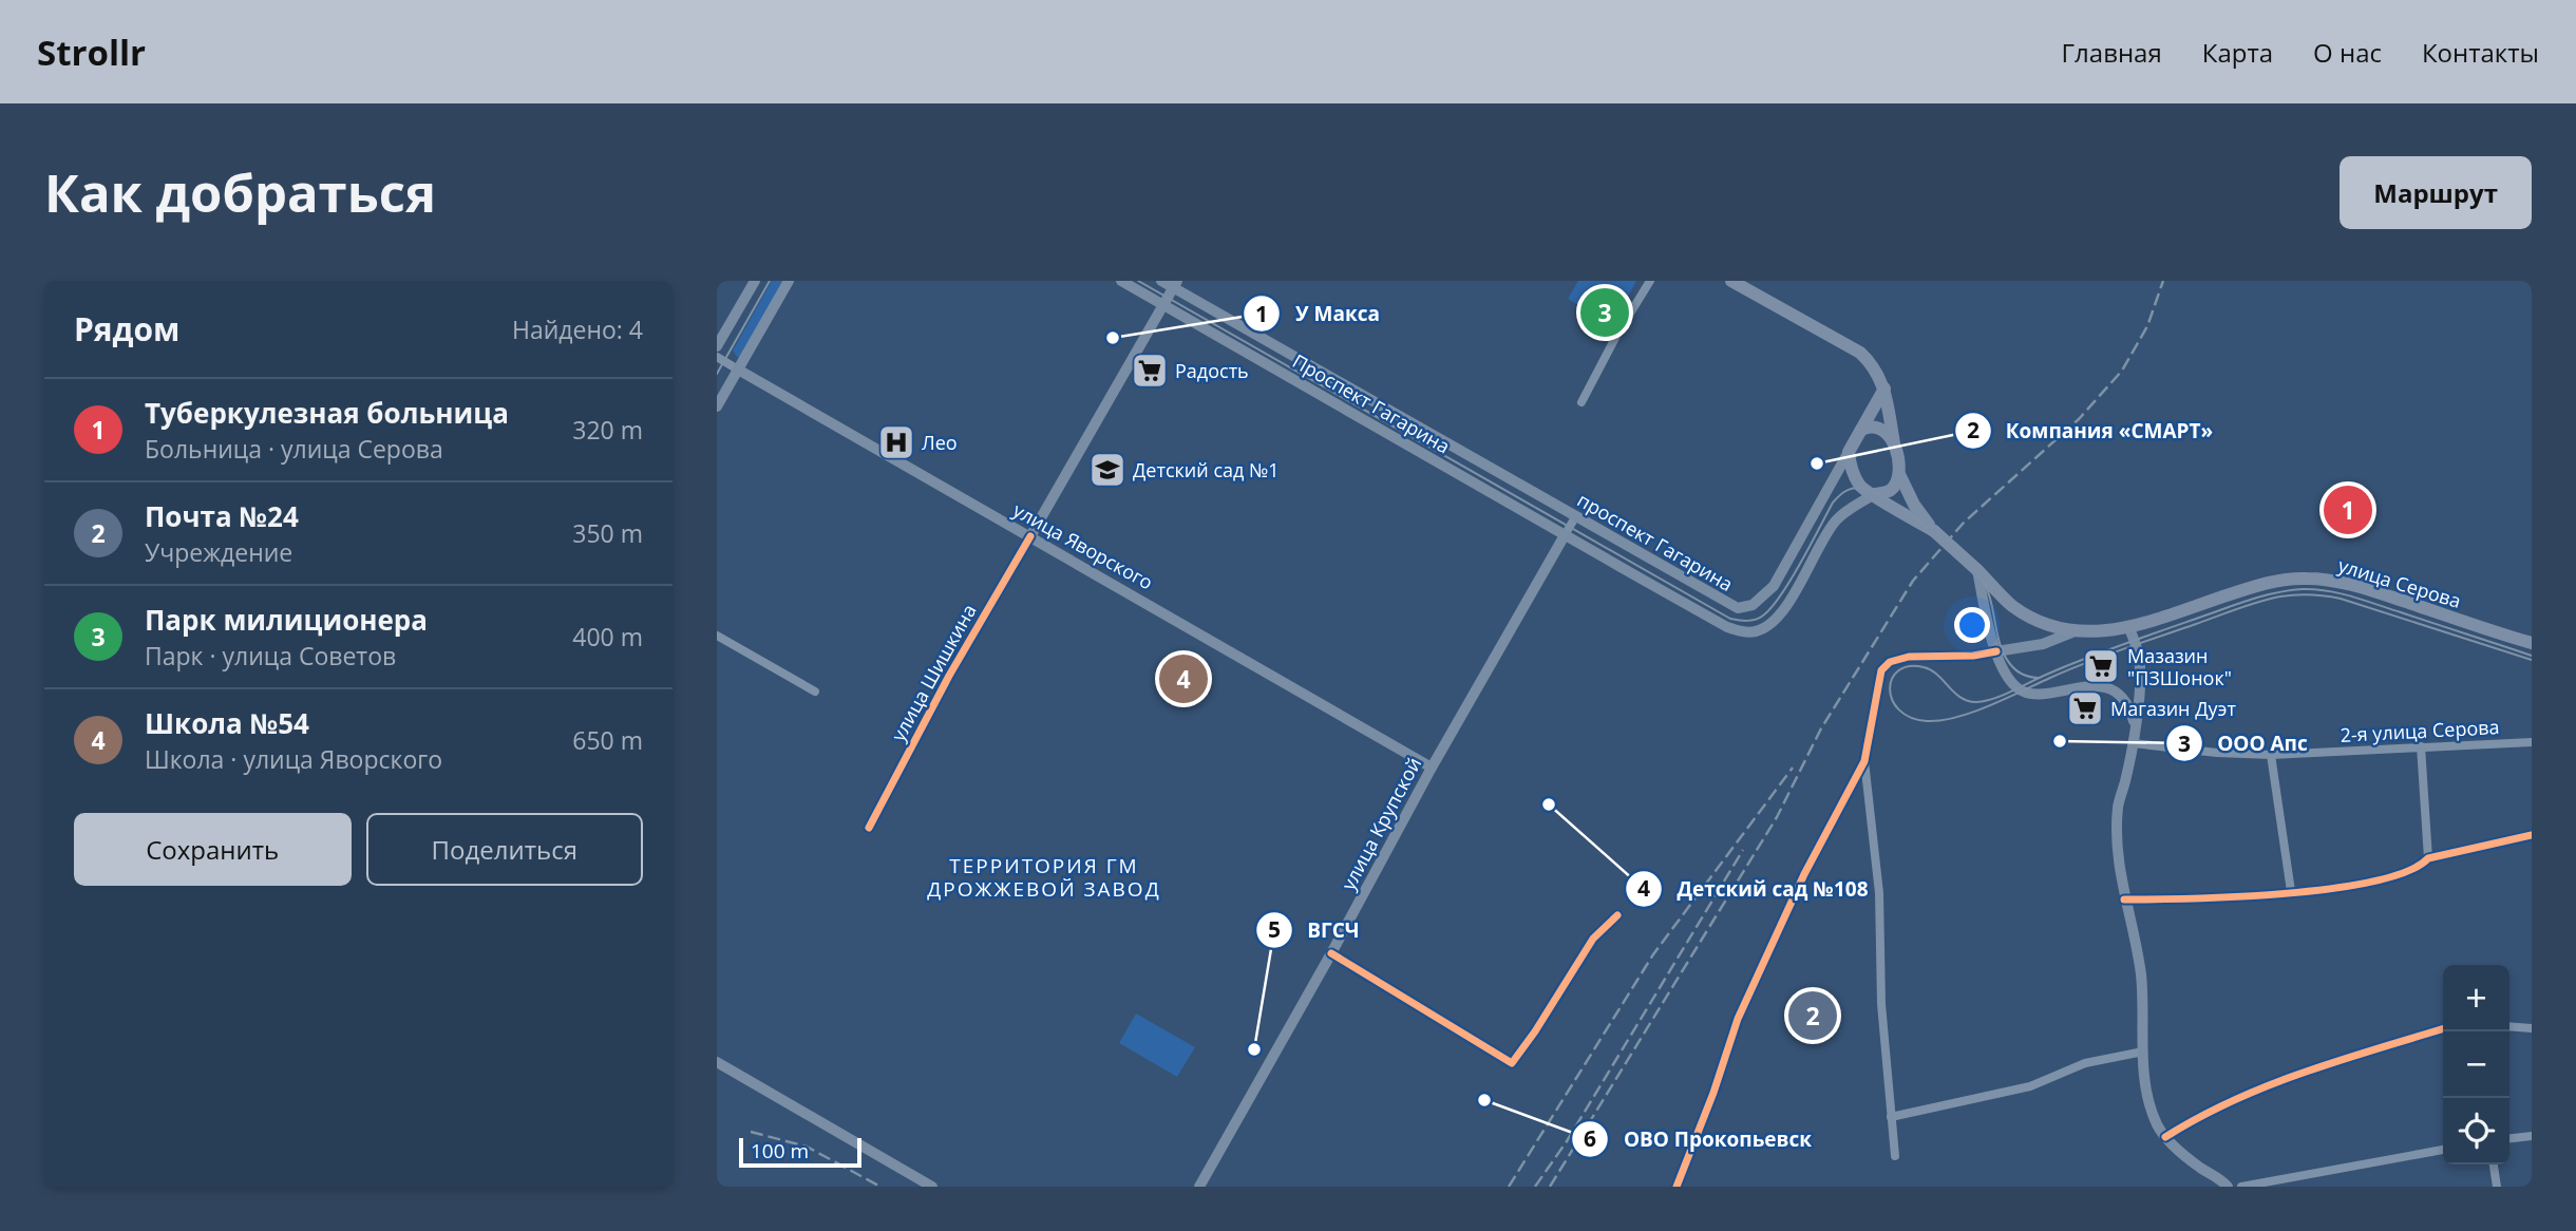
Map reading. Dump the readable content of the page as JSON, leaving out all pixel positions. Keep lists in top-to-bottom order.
{
  "streets": {
    "main road": [
      "Проспект Гагарина",
      "проспект Гагарина",
      "улица Яворского",
      "улица Серова",
      "улица Шишкина",
      "улица Крупской"
    ],
    "street": ["2-я улица Серова"]
  },
  "crossings": [
    ["Проспект Гагарина", "проспект Гагарина"],
    ["Проспект Гагарина", "улица Шишкина"],
    ["Проспект Гагарина", "улица Крупской"],
    ["проспект Гагарина", "улица Крупской"],
    ["улица Яворского", "улица Шишкина"],
    ["улица Яворского", "улица Крупской"]
  ],
  "districts": ["ТЕРРИТОРИЯ ГМ ДРОЖЖЕВОЙ ЗАВОД"],
  "places": {
    "other": [
      "У Макса",
      "Компания «СМАРТ»",
      "ООО Апс",
      "Детский сад №108",
      "ВГСЧ",
      "ОВО Прокопьевск"
    ],
    "supermarket": ["Радость", "Мазазин \"ПЗШонок\"", "Магазин Дуэт"],
    "hospital": ["Лео"],
    "school or university": ["Детский сад №1"]
  },
  "scale_bar": "100 m",
  "page": {
    "header": "Strollr",
    "nav": [
      "Главная",
      "Карта",
      "О нас",
      "Контакты"
    ],
    "buttons": [
      "Маршрут",
      ["Сохранить", "Поделиться"]
    ],
    "title": "Как добраться",
    "heading": ["Рядом", "Найдено: 4"],
    "pins": [
      "3",
      "1",
      "4",
      "2"
    ],
    "list": [
      {
        "mark": "1",
        "name": "Туберкулезная больница",
        "note": "Больница · улица Серова",
        "value": "320 m"
      },
      {
        "mark": "2",
        "name": "Почта №24",
        "note": "Учреждение",
        "value": "350 m"
      },
      {
        "mark": "3",
        "name": "Парк милиционера",
        "note": "Парк · улица Советов",
        "value": "400 m"
      },
      {
        "mark": "4",
        "name": "Школа №54",
        "note": "Школа · улица Яворского",
        "value": "650 m"
      }
    ],
    "map_buttons": ["+", "−"],
    "scale": "100 m"
  }
}
